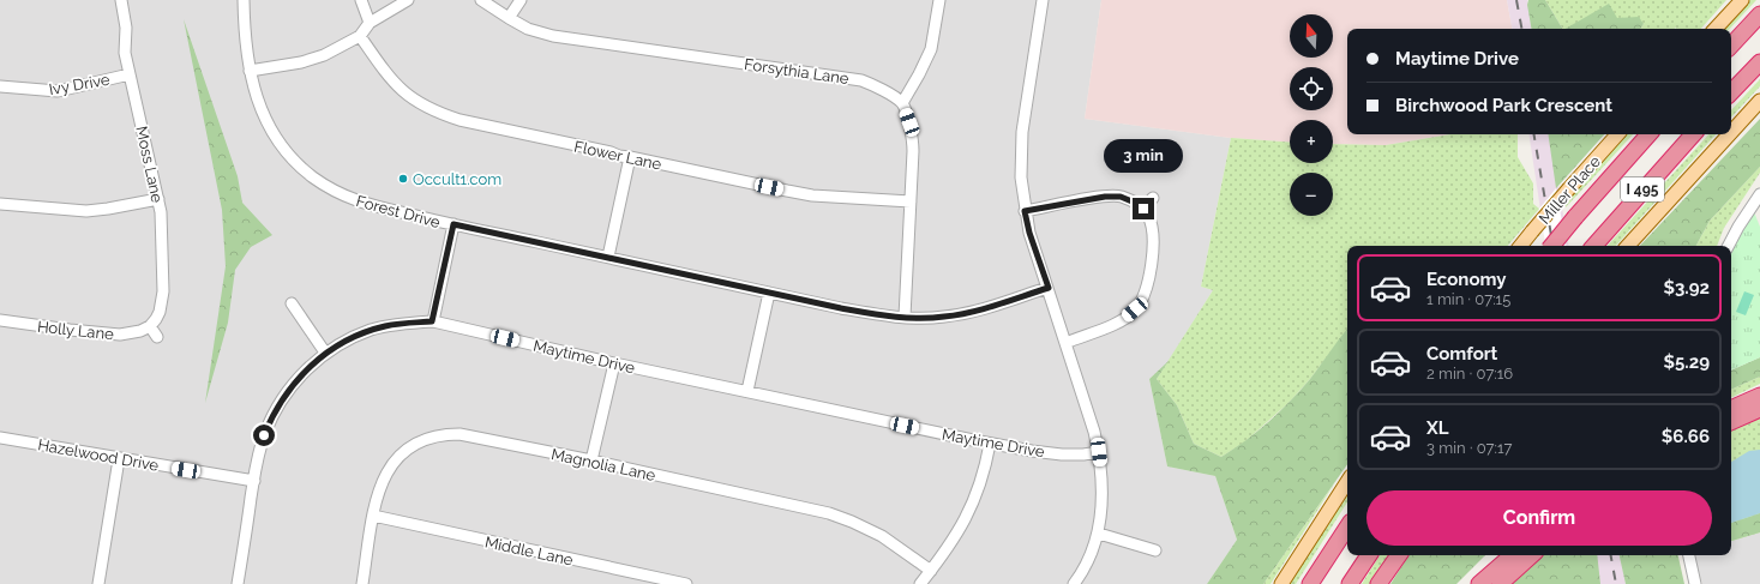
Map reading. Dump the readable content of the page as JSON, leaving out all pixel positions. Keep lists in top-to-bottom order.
{
  "streets": {
    "highway": ["I 495"],
    "main road": ["Miller Place"],
    "street": [
      "Forsythia Lane",
      "Ivy Drive",
      "Flower Lane",
      "Moss Lane",
      "Forest Drive",
      "Holly Lane",
      "Maytime Drive",
      "Hazelwood Drive",
      "Magnolia Lane",
      "Middle Lane"
    ]
  },
  "crossings": [
    ["Ivy Drive", "Moss Lane"],
    ["Moss Lane", "Holly Lane"],
    ["Maytime Drive", "Hazelwood Drive"],
    ["Magnolia Lane", "Middle Lane"]
  ],
  "places": ["Occult1.com"],
  "north": "top",
  "page": {
    "map_buttons": ["+", "−"],
    "banner": ["Maytime Drive", "Birchwood Park Crescent"],
    "bubble": "3 min",
    "list": [
      {
        "name": "Economy",
        "note": "1 min · 07:15",
        "value": "$3.92"
      },
      {
        "name": "Comfort",
        "note": "2 min · 07:16",
        "value": "$5.29"
      },
      {
        "name": "XL",
        "note": "3 min · 07:17",
        "value": "$6.66"
      }
    ],
    "buttons": "Confirm"
  }
}
